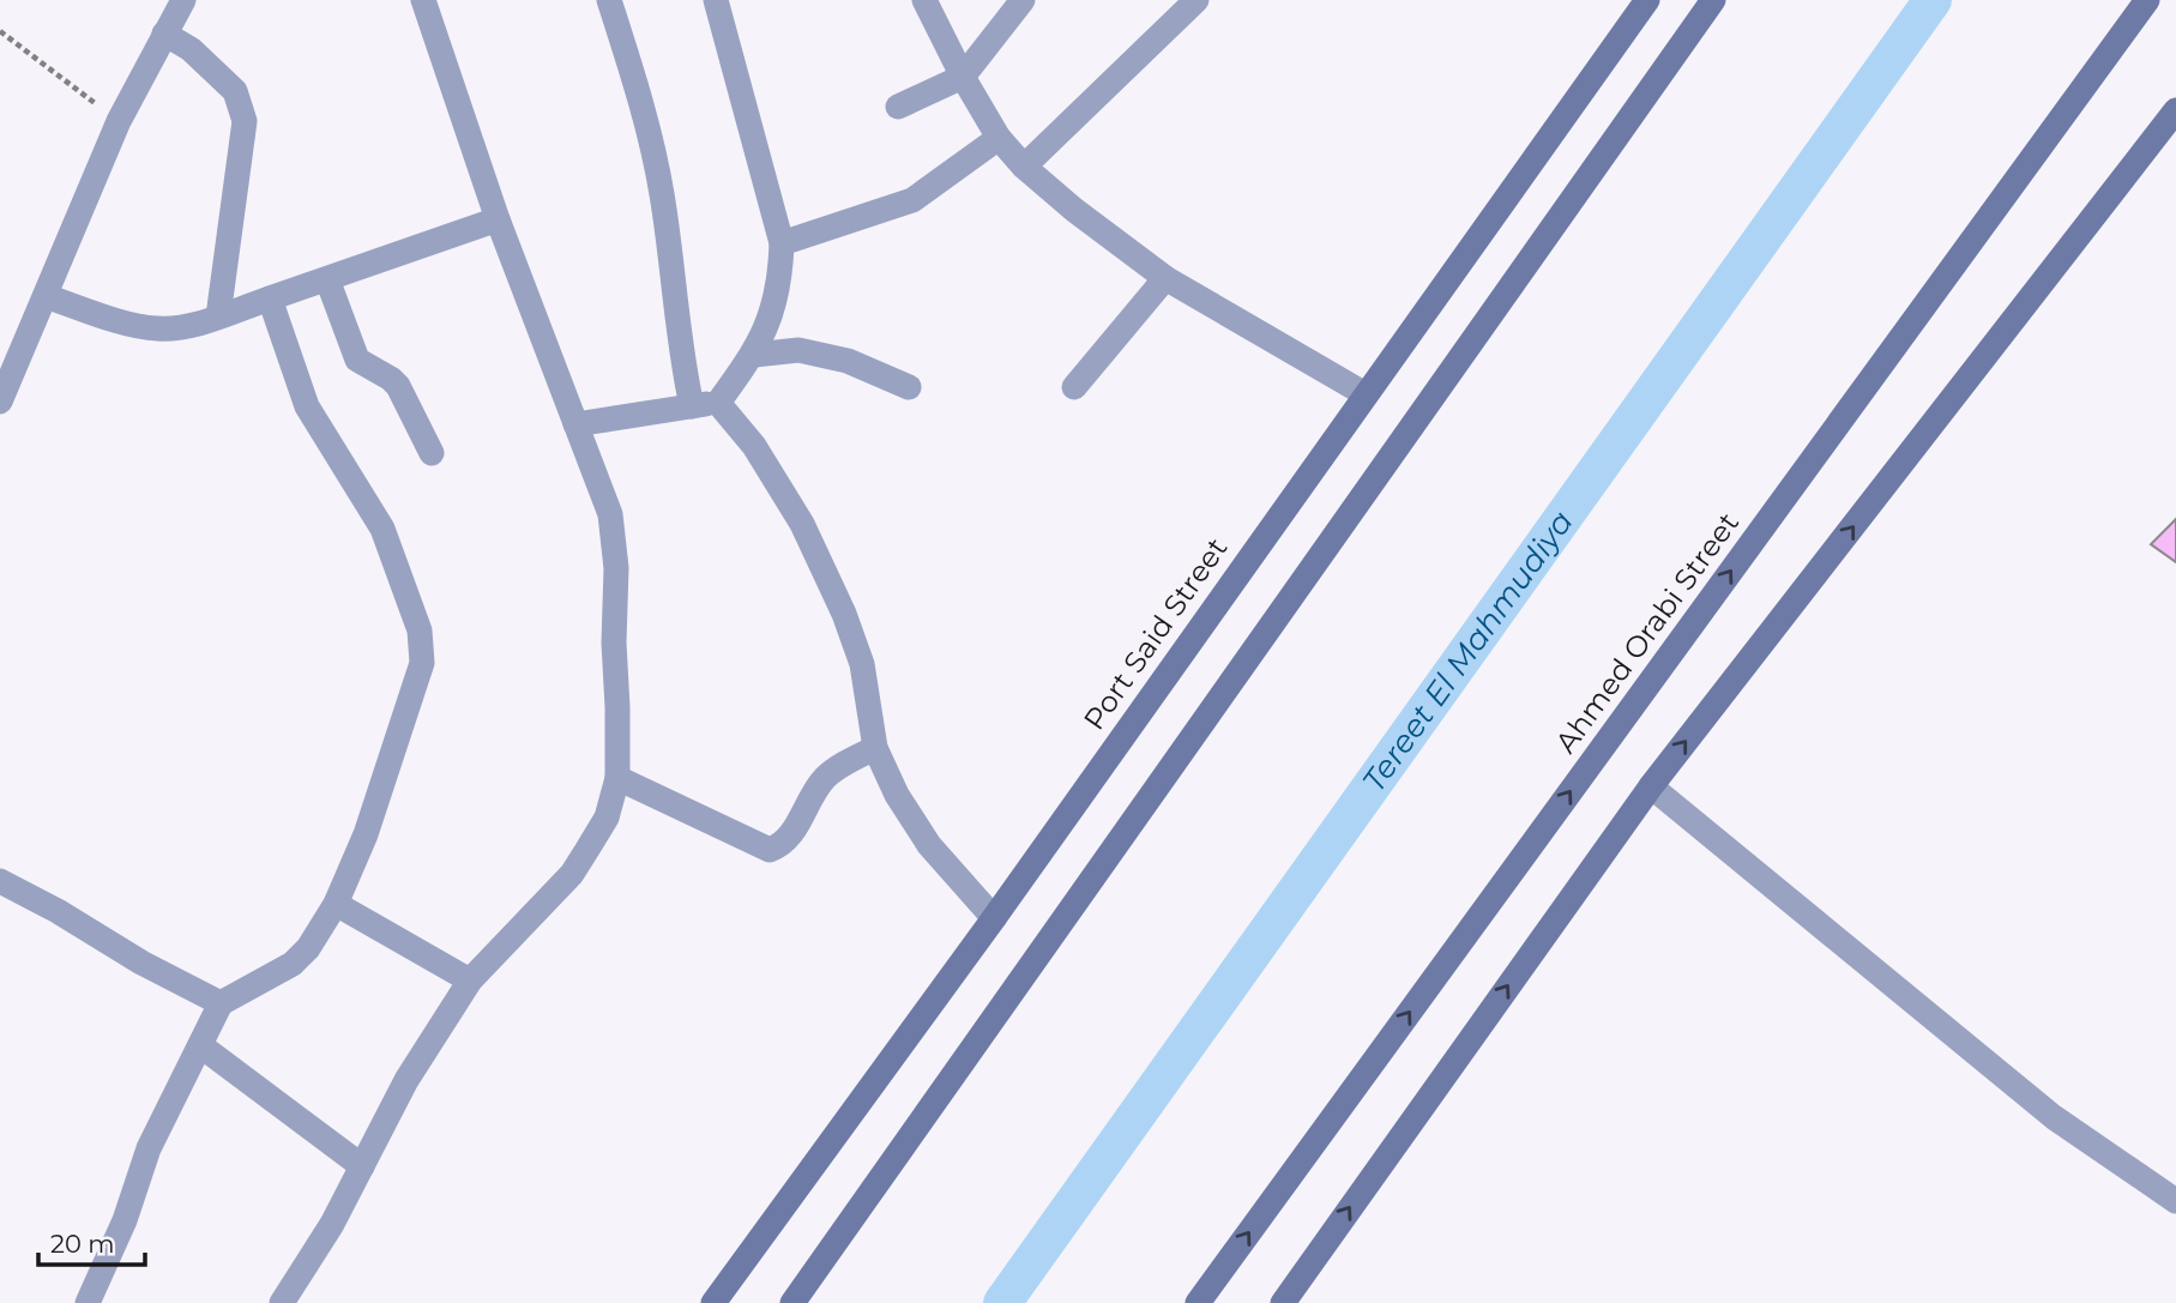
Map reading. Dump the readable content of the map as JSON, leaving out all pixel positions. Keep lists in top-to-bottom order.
{
  "streets": {
    "main road": ["Ahmed Orabi Street", "Port Said Street"]
  },
  "water": ["Tereet El Mahmudiya"],
  "scale_bar": "20 m"
}
